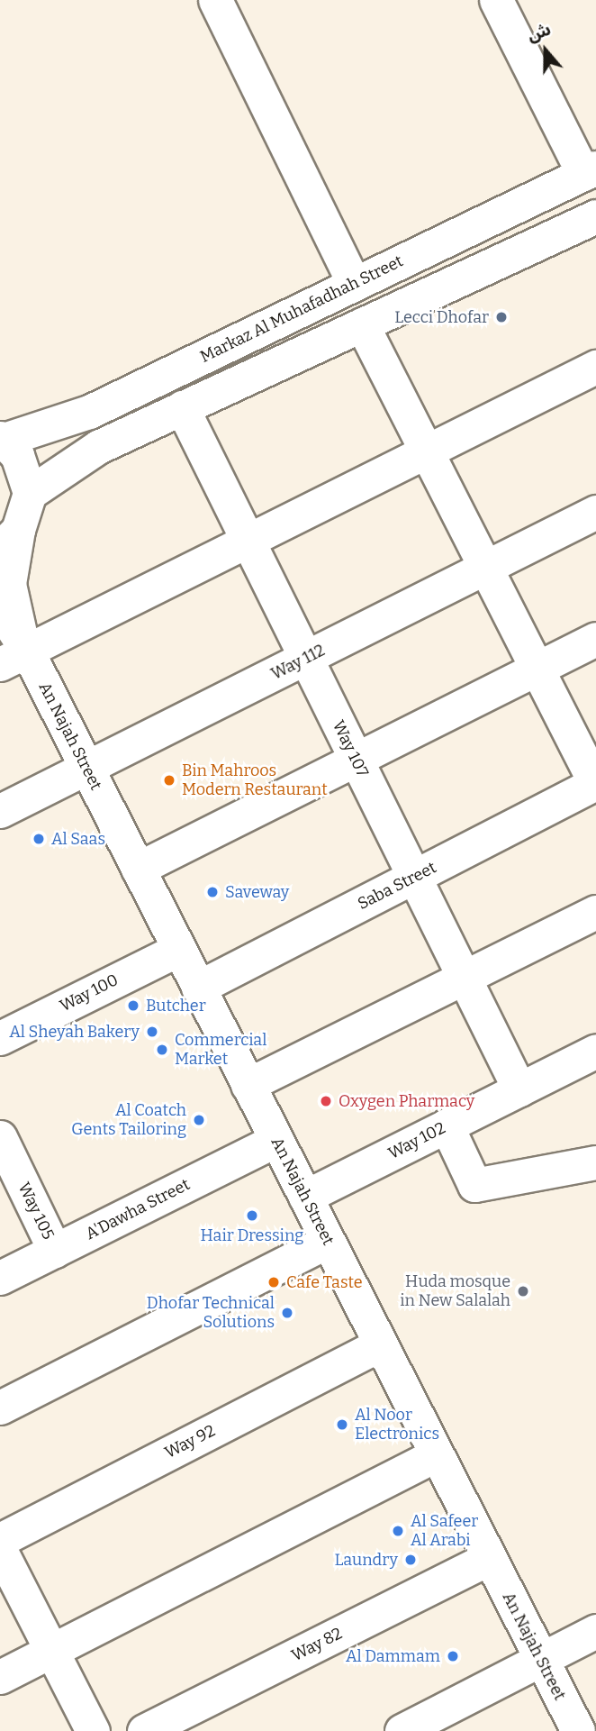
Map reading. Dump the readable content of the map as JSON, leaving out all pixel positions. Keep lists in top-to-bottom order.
{
  "streets": {
    "street": [
      "Markaz Al Muhafadhah Street",
      "Way 112",
      "An Najah Street",
      "Way 107",
      "Saba Street",
      "Way 100",
      "Way 102",
      "A'Dawha Street",
      "Way 105",
      "Way 92",
      "Way 82"
    ]
  },
  "crossings": [
    ["Way 112", "An Najah Street"],
    ["Way 112", "Way 107"],
    ["An Najah Street", "Saba Street"],
    ["An Najah Street", "Way 100"],
    ["An Najah Street", "Way 102"],
    ["An Najah Street", "A'Dawha Street"],
    ["An Najah Street", "Way 92"],
    ["An Najah Street", "Way 82"],
    ["Way 107", "Saba Street"],
    ["Way 107", "Way 102"],
    ["A'Dawha Street", "Way 105"]
  ],
  "places": [
    "Lecci Dhofar",
    "Bin Mahroos Modern Restaurant",
    "Al Saas",
    "Saveway",
    "Butcher",
    "Al Sheyah Bakery",
    "Commercial Market",
    "Oxygen Pharmacy",
    "Al Coatch Gents Tailoring",
    "Hair Dressing",
    "Cafe Taste",
    "Huda mosque in New Salalah",
    "Dhofar Technical Solutions",
    "Al Noor Electronics",
    "Al Safeer Al Arabi",
    "Laundry",
    "Al Dammam"
  ],
  "north": "top"
}
